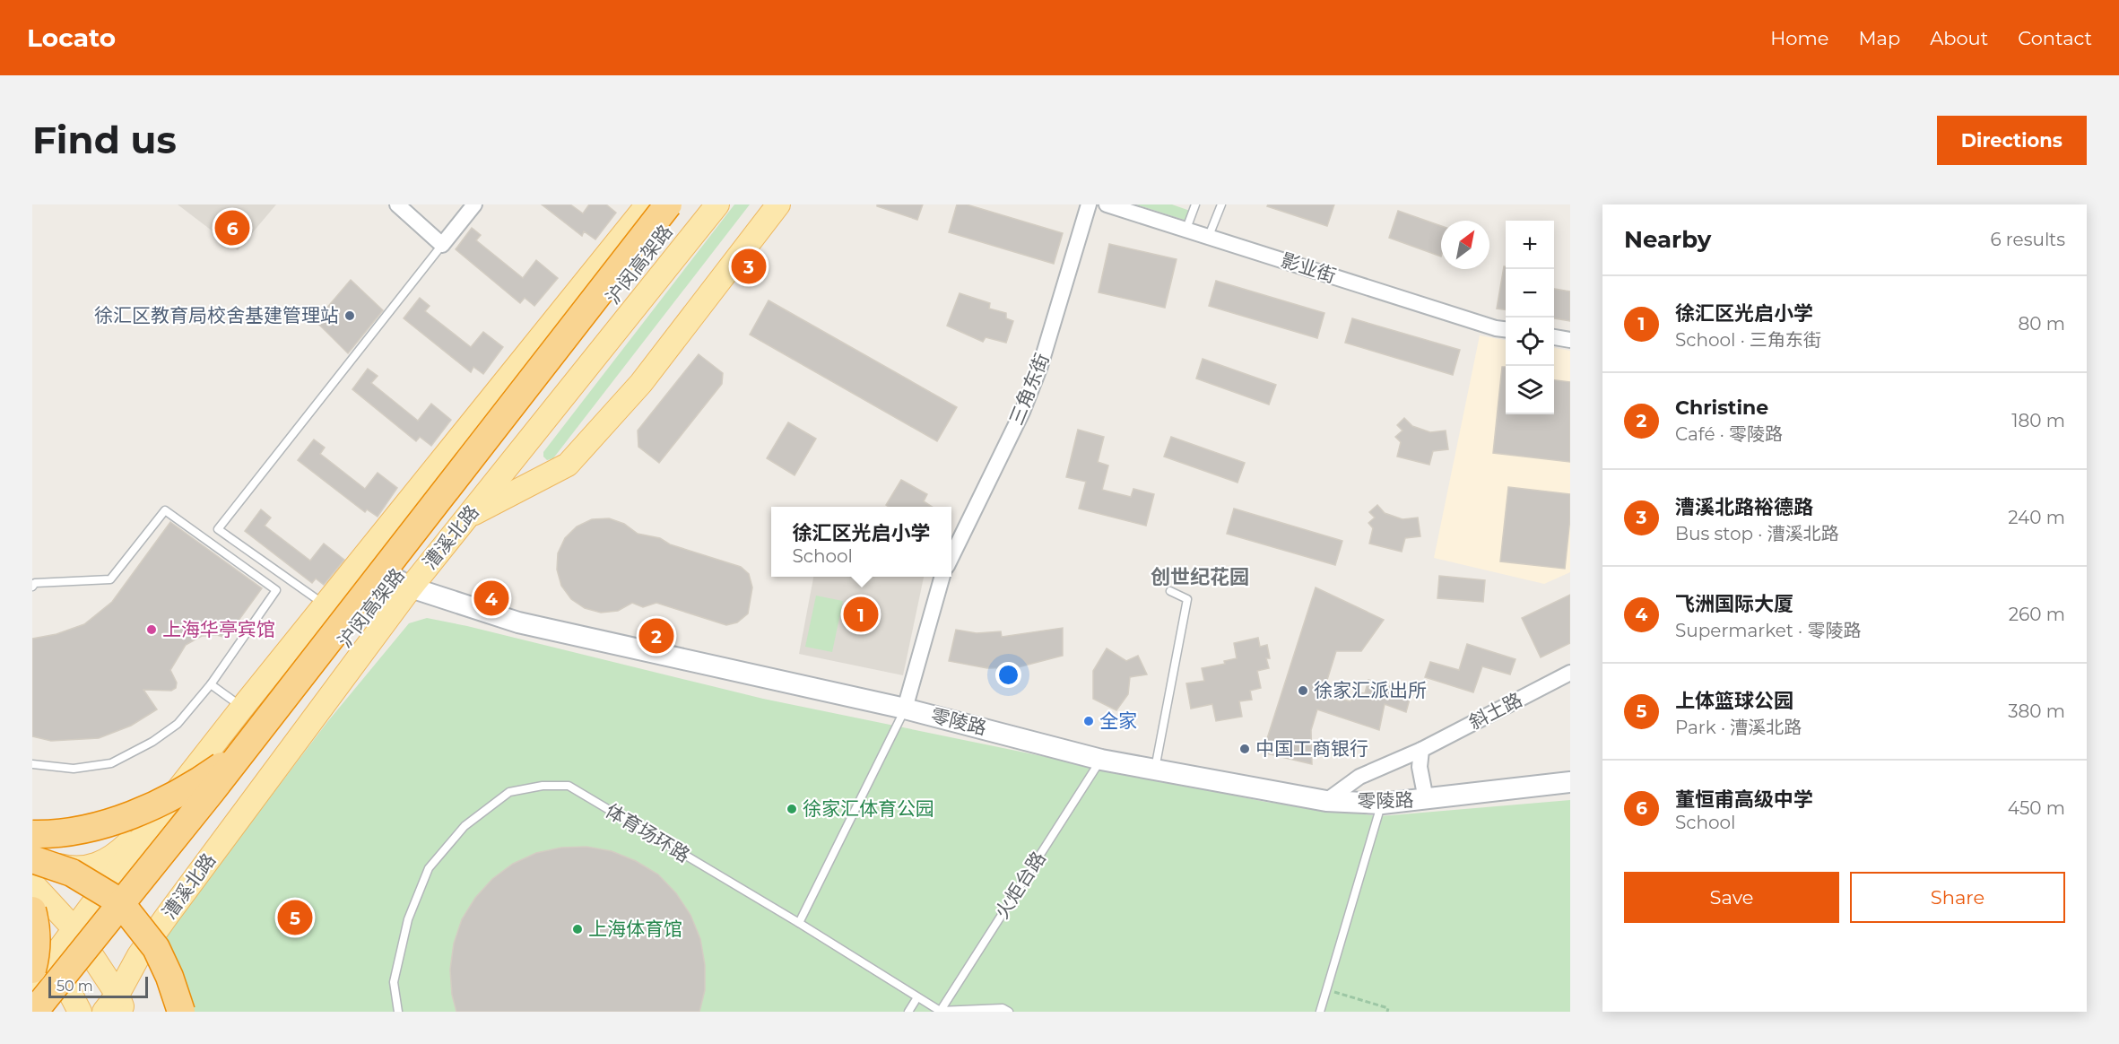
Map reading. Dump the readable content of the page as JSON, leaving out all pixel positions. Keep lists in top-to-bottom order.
{
  "streets": {
    "highway": ["沪闵高架路"],
    "main road": ["漕溪北路"],
    "street": [
      "影业街",
      "三角东街",
      "斜土路",
      "零陵路"
    ],
    "lane": ["体育场环路", "火炬台路"]
  },
  "crossings": [
    ["漕溪北路", "零陵路"],
    ["斜土路", "零陵路"],
    ["零陵路", "火炬台路"],
    ["体育场环路", "火炬台路"]
  ],
  "districts": ["创世纪花园"],
  "places": [
    "徐汇区教育局校舍基建管理站",
    "上海华亭宾馆",
    "徐家汇派出所",
    "全家",
    "中国工商银行",
    "徐家汇体育公园",
    "上海体育馆"
  ],
  "scale_bar": "50 m",
  "north": "top right",
  "page": {
    "header": "Locato",
    "nav": [
      "Home",
      "Map",
      "About",
      "Contact"
    ],
    "buttons": [
      "Directions",
      ["Save", "Share"]
    ],
    "title": "Find us",
    "heading": ["Nearby", "6 results"],
    "pins": [
      "6",
      "3",
      "4",
      "1",
      "2",
      "5"
    ],
    "map_buttons": ["+", "−"],
    "list": [
      {
        "mark": "1",
        "name": "徐汇区光启小学",
        "note": "School · 三角东街",
        "value": "80 m"
      },
      {
        "mark": "2",
        "name": "Christine",
        "note": "Café · 零陵路",
        "value": "180 m"
      },
      {
        "mark": "3",
        "name": "漕溪北路裕德路",
        "note": "Bus stop · 漕溪北路",
        "value": "240 m"
      },
      {
        "mark": "4",
        "name": "飞洲国际大厦",
        "note": "Supermarket · 零陵路",
        "value": "260 m"
      },
      {
        "mark": "5",
        "name": "上体篮球公园",
        "note": "Park · 漕溪北路",
        "value": "380 m"
      },
      {
        "mark": "6",
        "name": "董恒甫高级中学",
        "note": "School",
        "value": "450 m"
      }
    ],
    "popup": ["徐汇区光启小学", "School"],
    "scale": "50 m"
  }
}
